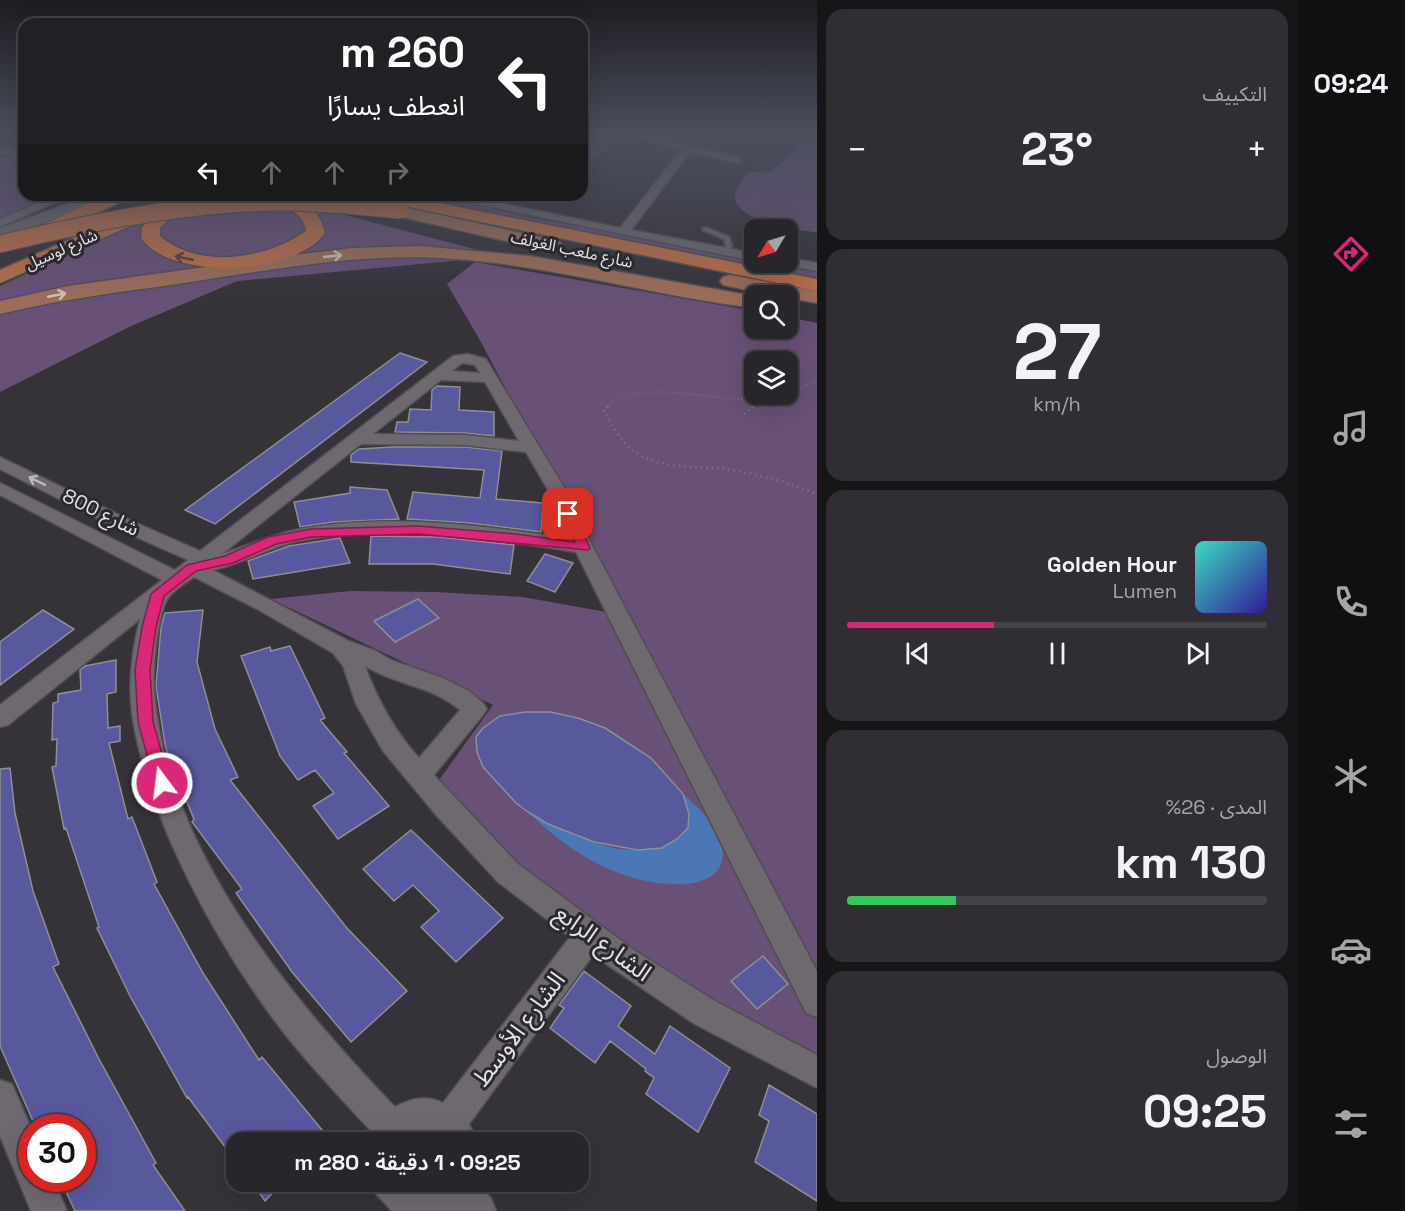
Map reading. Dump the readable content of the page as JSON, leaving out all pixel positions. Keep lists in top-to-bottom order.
{
  "streets": {
    "highway": ["شارع لوسيل"],
    "main road": ["شارع ملعب الغولف"],
    "street": ["شارع 800", "الشارع الرابع", "الشارع الأوسط"]
  },
  "crossings": [
    ["الشارع الرابع", "الشارع الأوسط"]
  ],
  "north": "bottom left",
  "page": {
    "tabs": "09:24",
    "tile": [
      "التكييف",
      ["27", "km/h"],
      ["المدى · 26%", "130 km"],
      ["الوصول", "09:25"]
    ],
    "turn": ["260 m", "انعطف يسارًا"],
    "heat": ["−", "23°", "+"],
    "song": ["Golden Hour", "Lumen"],
    "limit": "30",
    "trip": "09:25 · 1 دقيقة · 280 m"
  }
}
